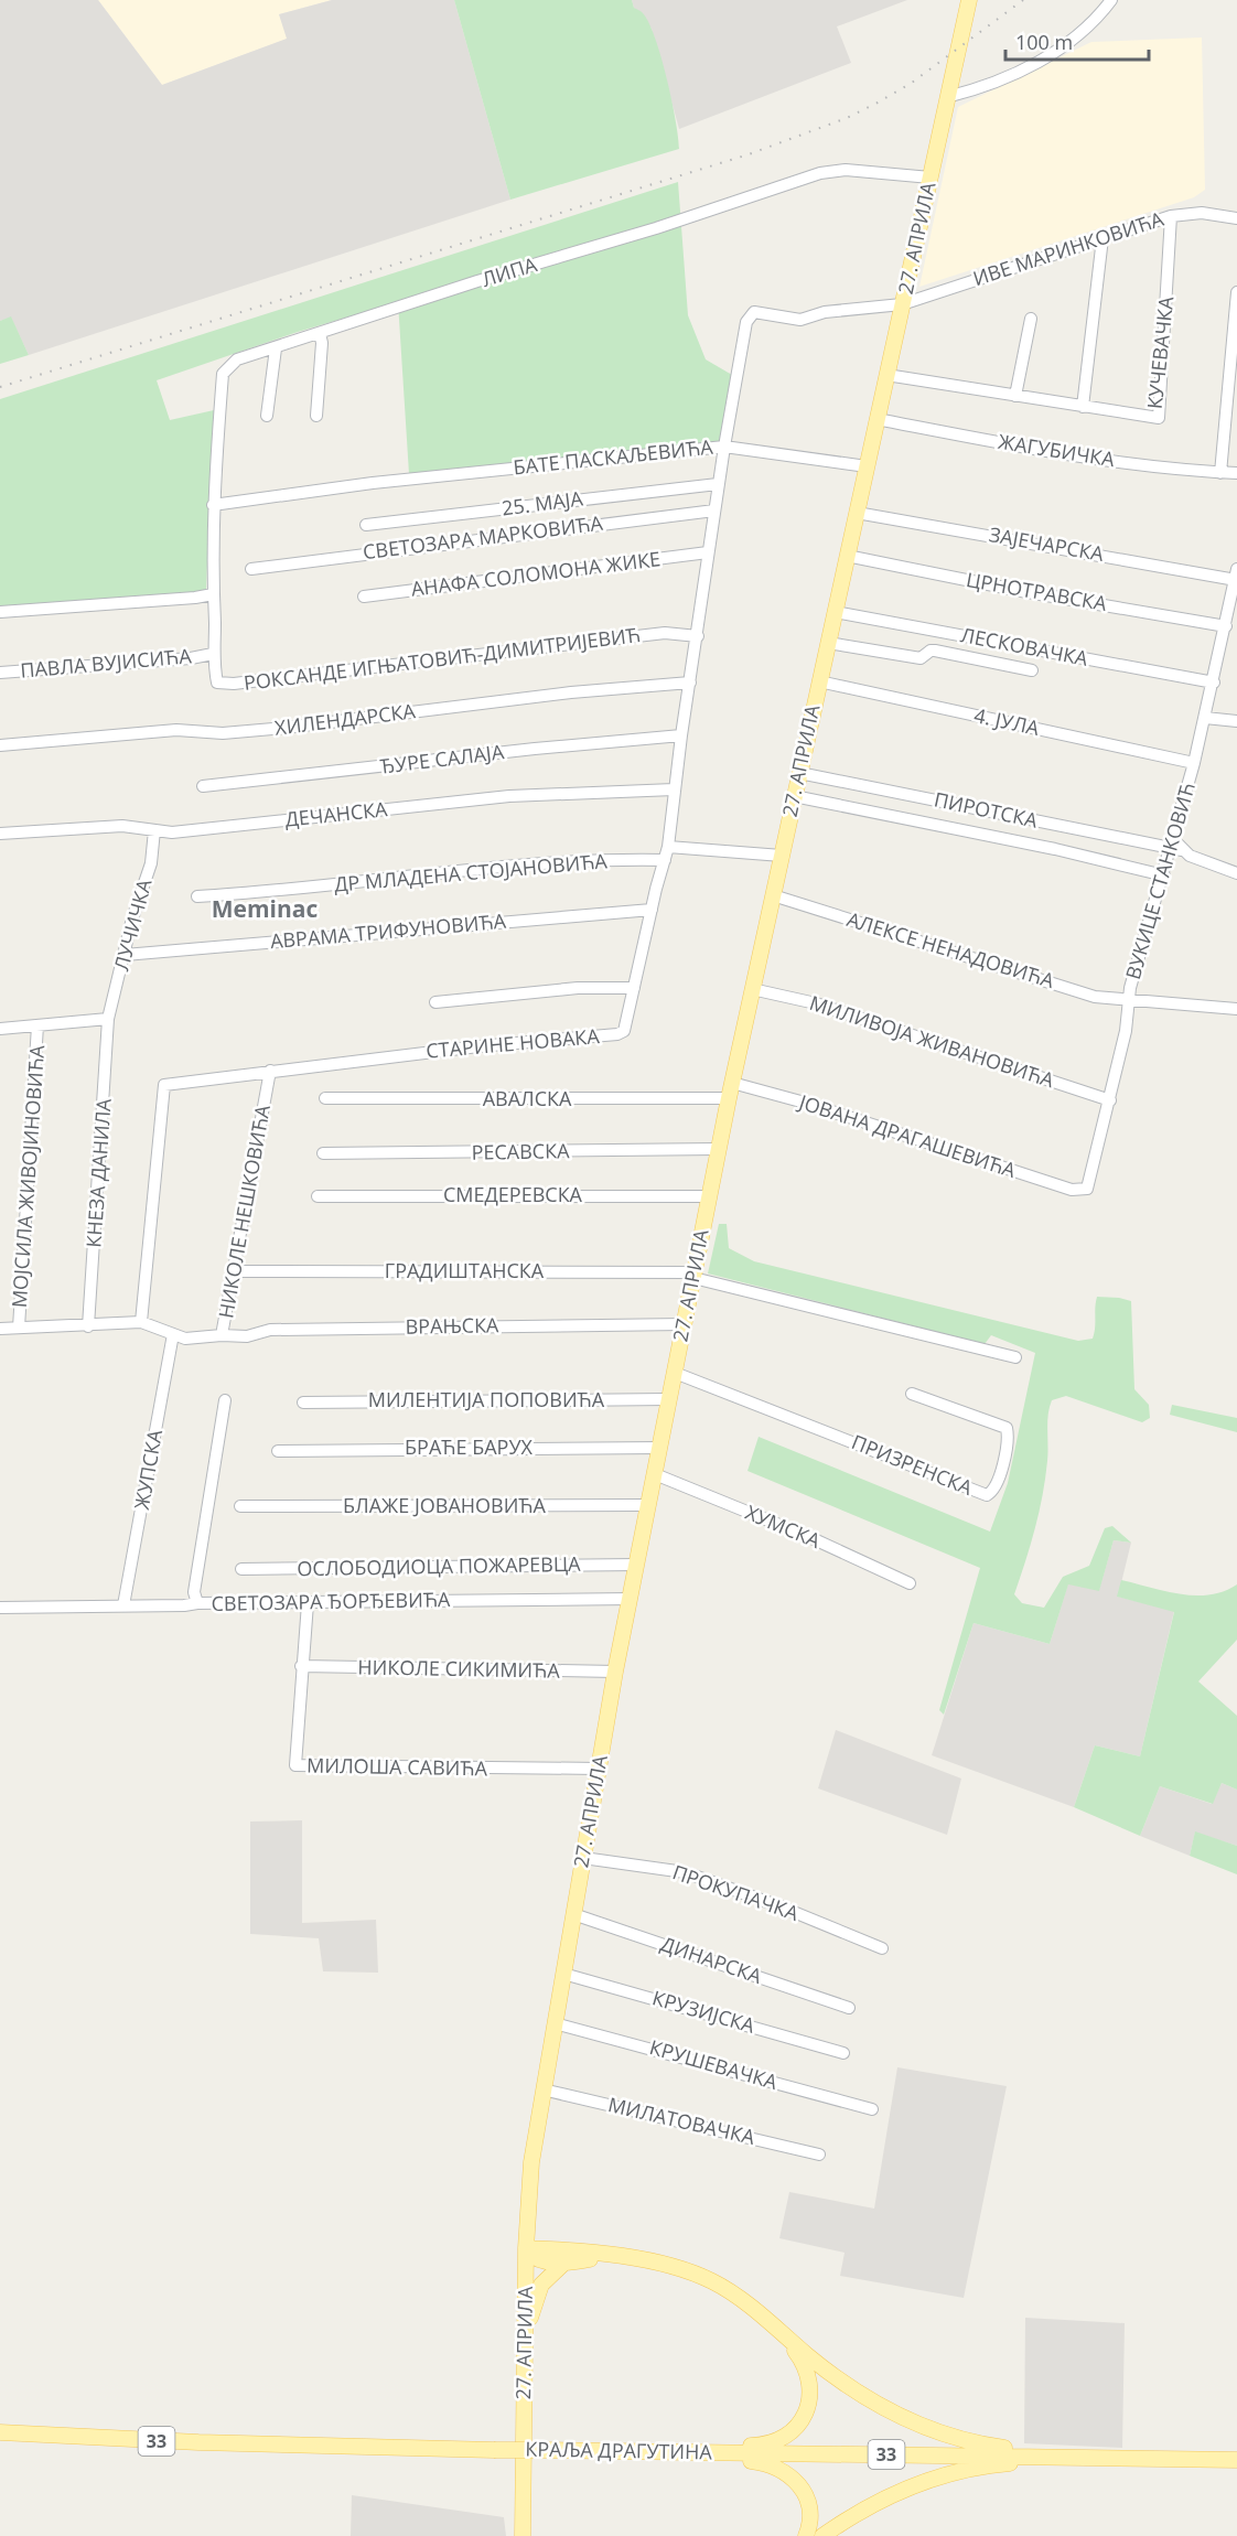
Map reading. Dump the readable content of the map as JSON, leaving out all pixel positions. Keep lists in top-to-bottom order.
{
  "streets": {
    "main road": ["27. АПРИЛА", "33", "КРАЉА ДРАГУТИНА"],
    "street": [
      "ИВЕ МАРИНКОВИЋА",
      "ЛИПА",
      "КУЧЕВАЧКА",
      "ЖАГУБИЧКА",
      "БАТЕ ПАСКАЉЕВИЋА",
      "25. МАЈА",
      "СВЕТОЗАРА МАРКОВИЋА",
      "ЗАЈЕЧАРСКА",
      "АНАФА СОЛОМОНА ЖИКЕ",
      "ЦРНОТРАВСКА",
      "ЛЕСКОВАЧКА",
      "РОКСАНДЕ ИГЊАТОВИЋ-ДИМИТРИЈЕВИЋ",
      "ПАВЛА ВУЈИСИЋА",
      "ХИЛЕНДАРСКА",
      "4. ЈУЛА",
      "ЂУРЕ САЛАЈА",
      "ПИРОТСКА",
      "ДЕЧАНСКА",
      "ДР МЛАДЕНА СТОЈАНОВИЋА",
      "ВУКИЦЕ СТАНКОВИЋ",
      "ЛУЧИЧКА",
      "АВРАМА ТРИФУНОВИЋА",
      "АЛЕКСЕ НЕНАДОВИЋА",
      "МИЛИВОЈА ЖИВАНОВИЋА",
      "СТАРИНЕ НОВАКА",
      "АВАЛСКА",
      "ЈОВАНА ДРАГАШЕВИЋА",
      "РЕСАВСКА",
      "КНЕЗА ДАНИЛА",
      "МОЈСИЛА ЖИВОЈИНОВИЋА",
      "СМЕДЕРЕВСКА",
      "НИКОЛЕ НЕШКОВИЋА",
      "ГРАДИШТАНСКА",
      "ВРАЊСКА",
      "МИЛЕНТИЈА ПОПОВИЋА",
      "БРАЋЕ БАРУХ",
      "ПРИЗРЕНСКА",
      "ЖУПСКА",
      "БЛАЖЕ ЈОВАНОВИЋА",
      "ХУМСКА",
      "ОСЛОБОДИОЦА ПОЖАРЕВЦА",
      "СВЕТОЗАРА ЂОРЂЕВИЋА",
      "НИКОЛЕ СИКИМИЋА",
      "МИЛОША САВИЋА",
      "ПРОКУПАЧКА",
      "ДИНАРСКА",
      "КРУЗИЈСКА",
      "КРУШЕВАЧКА",
      "МИЛАТОВАЧКА"
    ]
  },
  "crossings": [
    ["27. АПРИЛА", "ИВЕ МАРИНКОВИЋА"],
    ["27. АПРИЛА", "ЛИПА"],
    ["27. АПРИЛА", "КУЧЕВАЧКА"],
    ["27. АПРИЛА", "ЖАГУБИЧКА"],
    ["27. АПРИЛА", "БАТЕ ПАСКАЉЕВИЋА"],
    ["27. АПРИЛА", "ЗАЈЕЧАРСКА"],
    ["27. АПРИЛА", "ЦРНОТРАВСКА"],
    ["27. АПРИЛА", "ЛЕСКОВАЧКА"],
    ["27. АПРИЛА", "4. ЈУЛА"],
    ["27. АПРИЛА", "ПИРОТСКА"],
    ["27. АПРИЛА", "АЛЕКСЕ НЕНАДОВИЋА"],
    ["27. АПРИЛА", "МИЛИВОЈА ЖИВАНОВИЋА"],
    ["27. АПРИЛА", "АВАЛСКА"],
    ["27. АПРИЛА", "ЈОВАНА ДРАГАШЕВИЋА"],
    ["27. АПРИЛА", "РЕСАВСКА"],
    ["27. АПРИЛА", "СМЕДЕРЕВСКА"],
    ["27. АПРИЛА", "ГРАДИШТАНСКА"],
    ["27. АПРИЛА", "ВРАЊСКА"],
    ["27. АПРИЛА", "МИЛЕНТИЈА ПОПОВИЋА"],
    ["27. АПРИЛА", "БРАЋЕ БАРУХ"],
    ["27. АПРИЛА", "ПРИЗРЕНСКА"],
    ["27. АПРИЛА", "БЛАЖЕ ЈОВАНОВИЋА"],
    ["27. АПРИЛА", "ХУМСКА"],
    ["27. АПРИЛА", "ОСЛОБОДИОЦА ПОЖАРЕВЦА"],
    ["27. АПРИЛА", "СВЕТОЗАРА ЂОРЂЕВИЋА"],
    ["27. АПРИЛА", "НИКОЛЕ СИКИМИЋА"],
    ["27. АПРИЛА", "МИЛОША САВИЋА"],
    ["27. АПРИЛА", "ПРОКУПАЧКА"],
    ["27. АПРИЛА", "ДИНАРСКА"],
    ["27. АПРИЛА", "КРУЗИЈСКА"],
    ["27. АПРИЛА", "КРУШЕВАЧКА"],
    ["27. АПРИЛА", "МИЛАТОВАЧКА"],
    ["ИВЕ МАРИНКОВИЋА", "КУЧЕВАЧКА"],
    ["ИВЕ МАРИНКОВИЋА", "БАТЕ ПАСКАЉЕВИЋА"],
    ["ЛИПА", "БАТЕ ПАСКАЉЕВИЋА"],
    ["ЛИПА", "РОКСАНДЕ ИГЊАТОВИЋ-ДИМИТРИЈЕВИЋ"],
    ["ЛИПА", "ПАВЛА ВУЈИСИЋА"],
    ["БАТЕ ПАСКАЉЕВИЋА", "СТАРИНЕ НОВАКА"],
    ["25. МАЈА", "СТАРИНЕ НОВАКА"],
    ["СВЕТОЗАРА МАРКОВИЋА", "СТАРИНЕ НОВАКА"],
    ["ЗАЈЕЧАРСКА", "ВУКИЦЕ СТАНКОВИЋ"],
    ["АНАФА СОЛОМОНА ЖИКЕ", "СТАРИНЕ НОВАКА"],
    ["ЦРНОТРАВСКА", "ВУКИЦЕ СТАНКОВИЋ"],
    ["ЛЕСКОВАЧКА", "ВУКИЦЕ СТАНКОВИЋ"],
    ["РОКСАНДЕ ИГЊАТОВИЋ-ДИМИТРИЈЕВИЋ", "ПАВЛА ВУЈИСИЋА"],
    ["РОКСАНДЕ ИГЊАТОВИЋ-ДИМИТРИЈЕВИЋ", "СТАРИНЕ НОВАКА"],
    ["ХИЛЕНДАРСКА", "СТАРИНЕ НОВАКА"],
    ["4. ЈУЛА", "ВУКИЦЕ СТАНКОВИЋ"],
    ["ЂУРЕ САЛАЈА", "СТАРИНЕ НОВАКА"],
    ["ПИРОТСКА", "ВУКИЦЕ СТАНКОВИЋ"],
    ["ДЕЧАНСКА", "ЛУЧИЧКА"],
    ["ДЕЧАНСКА", "СТАРИНЕ НОВАКА"],
    ["ДР МЛАДЕНА СТОЈАНОВИЋА", "СТАРИНЕ НОВАКА"],
    ["ВУКИЦЕ СТАНКОВИЋ", "АЛЕКСЕ НЕНАДОВИЋА"],
    ["ВУКИЦЕ СТАНКОВИЋ", "МИЛИВОЈА ЖИВАНОВИЋА"],
    ["ВУКИЦЕ СТАНКОВИЋ", "ЈОВАНА ДРАГАШЕВИЋА"],
    ["ЛУЧИЧКА", "АВРАМА ТРИФУНОВИЋА"],
    ["ЛУЧИЧКА", "КНЕЗА ДАНИЛА"],
    ["АВРАМА ТРИФУНОВИЋА", "СТАРИНЕ НОВАКА"],
    ["СТАРИНЕ НОВАКА", "НИКОЛЕ НЕШКОВИЋА"],
    ["АВАЛСКА", "ЈОВАНА ДРАГАШЕВИЋА"],
    ["КНЕЗА ДАНИЛА", "НИКОЛЕ НЕШКОВИЋА"],
    ["МОЈСИЛА ЖИВОЈИНОВИЋА", "НИКОЛЕ НЕШКОВИЋА"],
    ["НИКОЛЕ НЕШКОВИЋА", "ГРАДИШТАНСКА"],
    ["НИКОЛЕ НЕШКОВИЋА", "ВРАЊСКА"],
    ["НИКОЛЕ НЕШКОВИЋА", "ЖУПСКА"],
    ["НИКОЛЕ СИКИМИЋА", "МИЛОША САВИЋА"]
  ],
  "districts": ["Meminac"],
  "scale_bar": "100 m"
}
